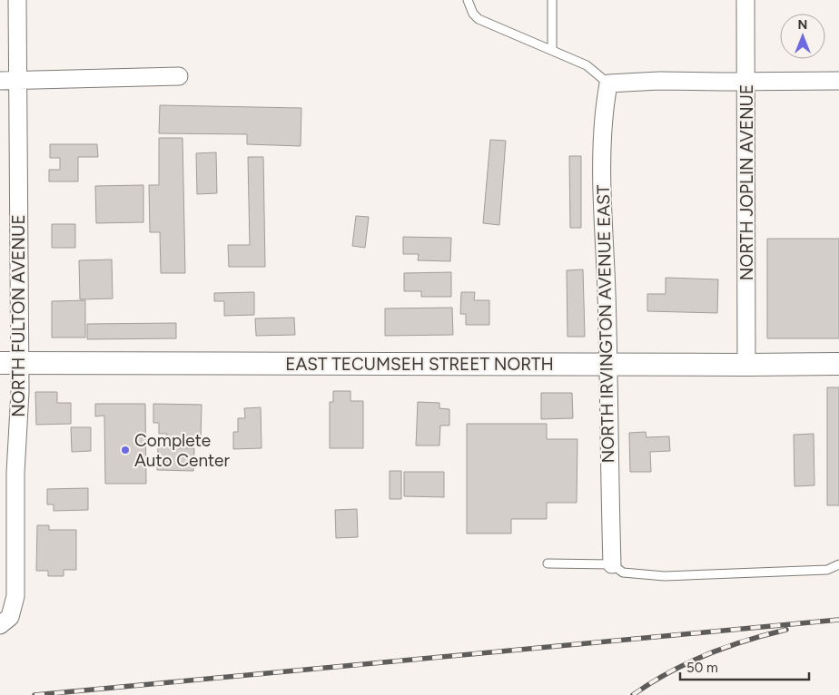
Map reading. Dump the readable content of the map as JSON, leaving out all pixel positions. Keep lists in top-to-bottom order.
{
  "streets": {
    "street": [
      "NORTH JOPLIN AVENUE",
      "NORTH FULTON AVENUE",
      "NORTH IRVINGTON AVENUE EAST",
      "EAST TECUMSEH STREET NORTH"
    ]
  },
  "crossings": [
    ["NORTH JOPLIN AVENUE", "EAST TECUMSEH STREET NORTH"],
    ["NORTH FULTON AVENUE", "EAST TECUMSEH STREET NORTH"],
    ["NORTH IRVINGTON AVENUE EAST", "EAST TECUMSEH STREET NORTH"]
  ],
  "places": ["Complete Auto Center"],
  "scale_bar": "50 m",
  "north": "top"
}
